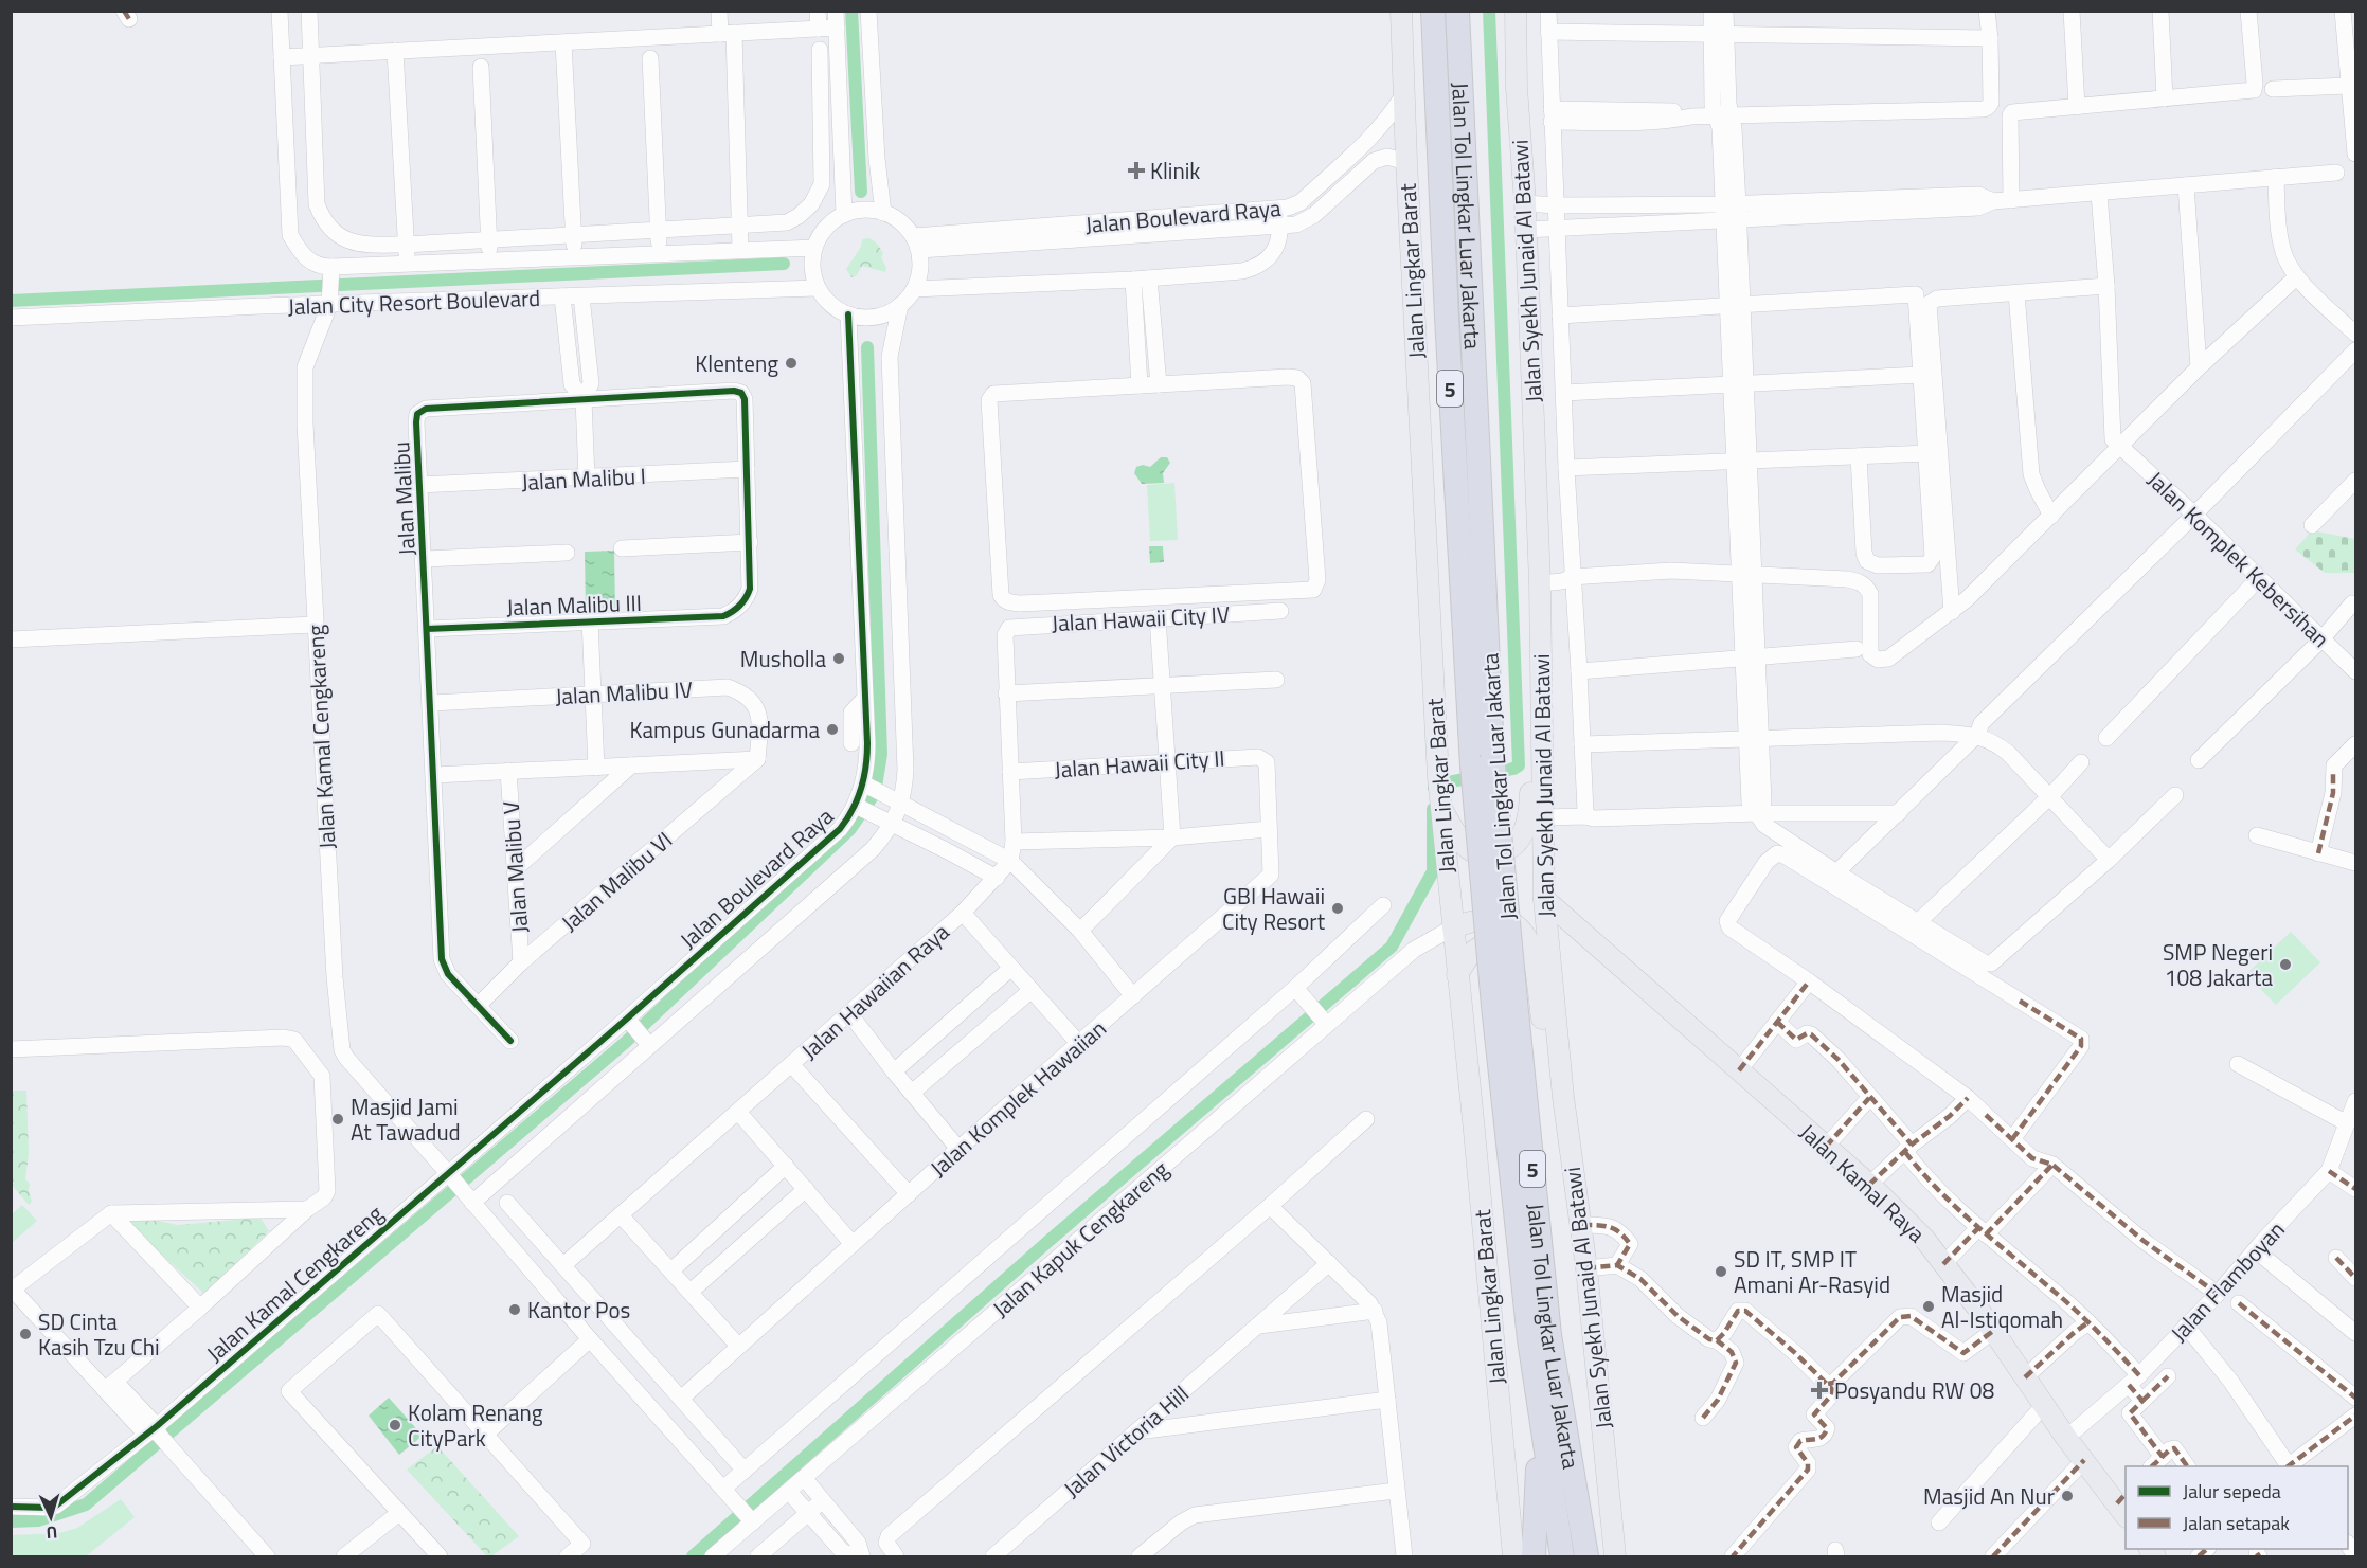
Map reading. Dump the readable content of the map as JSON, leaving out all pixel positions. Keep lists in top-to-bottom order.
{
  "streets": {
    "highway": ["Jalan Tol Lingkar Luar Jakarta", "5"],
    "main road": ["Jalan Lingkar Barat", "Jalan Syekh Junaid Al Batawi", "Jalan Kamal Raya"],
    "street": [
      "Jalan Boulevard Raya",
      "Jalan City Resort Boulevard",
      "Jalan Malibu I",
      "Jalan Malibu",
      "Jalan Komplek Kebersihan",
      "Jalan Malibu III",
      "Jalan Hawaii City IV",
      "Jalan Malibu IV",
      "Jalan Kamal Cengkareng",
      "Jalan Hawaii City II",
      "Jalan Malibu V",
      "Jalan Malibu VI",
      "Jalan Hawaiian Raya",
      "Jalan Komplek Hawaiian",
      "Jalan Kapuk Cengkareng",
      "Jalan Flamboyan",
      "Jalan Victoria Hill"
    ]
  },
  "crossings": [
    ["Jalan Boulevard Raya", "Jalan Lingkar Barat"],
    ["Jalan Boulevard Raya", "Jalan City Resort Boulevard"],
    ["Jalan Boulevard Raya", "Jalan Kamal Cengkareng"],
    ["Jalan Lingkar Barat", "Jalan Kapuk Cengkareng"],
    ["Jalan Syekh Junaid Al Batawi", "Jalan Kamal Raya"],
    ["Jalan City Resort Boulevard", "Jalan Kamal Cengkareng"],
    ["Jalan Malibu I", "Jalan Malibu"],
    ["Jalan Malibu", "Jalan Malibu III"],
    ["Jalan Malibu", "Jalan Malibu IV"],
    ["Jalan Malibu", "Jalan Malibu VI"],
    ["Jalan Malibu IV", "Jalan Malibu VI"],
    ["Jalan Kamal Cengkareng", "Jalan Kapuk Cengkareng"],
    ["Jalan Hawaii City II", "Jalan Komplek Hawaiian"],
    ["Jalan Malibu V", "Jalan Malibu VI"],
    ["Jalan Kamal Raya", "Jalan Flamboyan"]
  ],
  "places": {
    "health": ["Klinik", "Posyandu RW 08"],
    "other": [
      "Klenteng",
      "Musholla",
      "Kampus Gunadarma",
      "GBI Hawaii City Resort",
      "SMP Negeri 108 Jakarta",
      "Masjid Jami At Tawadud",
      "SD IT, SMP IT Amani Ar-Rasyid",
      "Masjid Al-Istiqomah",
      "Kantor Pos",
      "SD Cinta Kasih Tzu Chi",
      "Kolam Renang CityPark",
      "Masjid An Nur"
    ]
  },
  "legend": ["Jalur sepeda", "Jalan setapak"],
  "north": "bottom"
}
